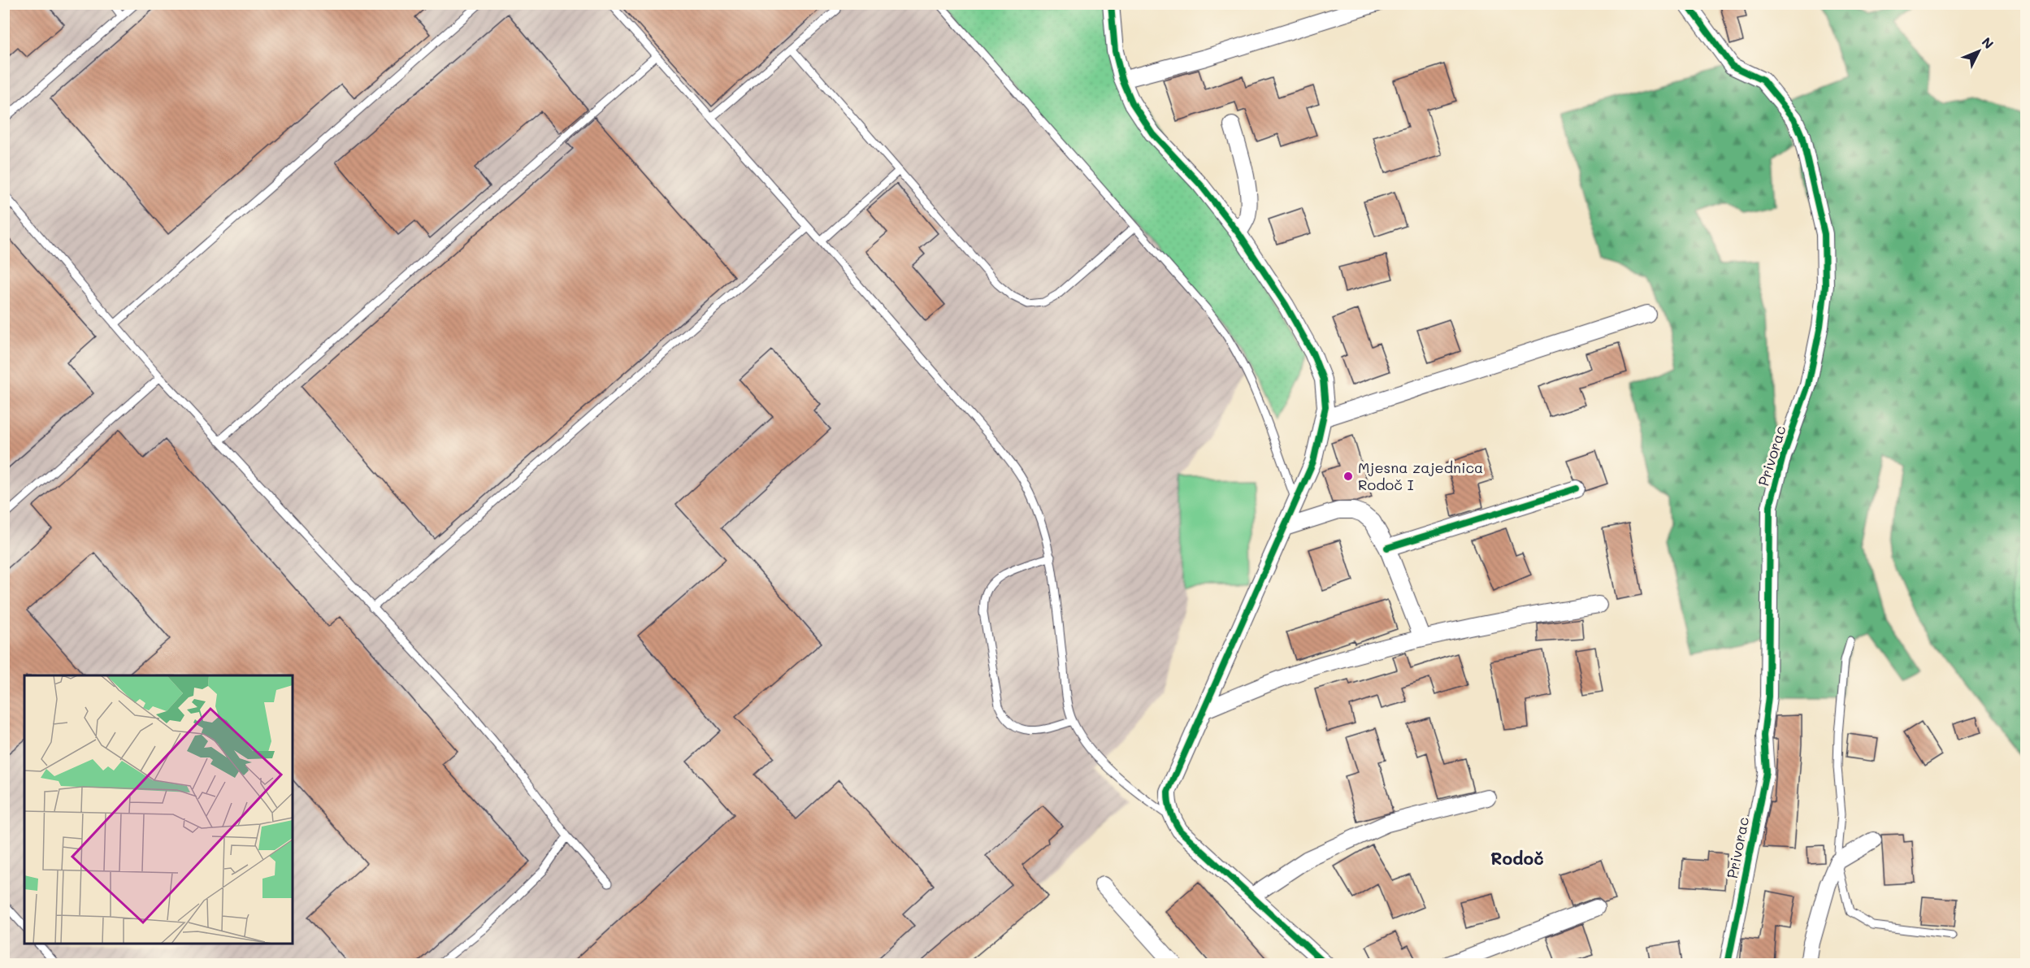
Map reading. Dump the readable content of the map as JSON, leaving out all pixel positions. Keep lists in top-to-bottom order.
{
  "streets": {
    "street": ["Privorac"]
  },
  "districts": ["Rodoč"],
  "places": ["Mjesna zajednica Rodoč I"],
  "north": "top right"
}
